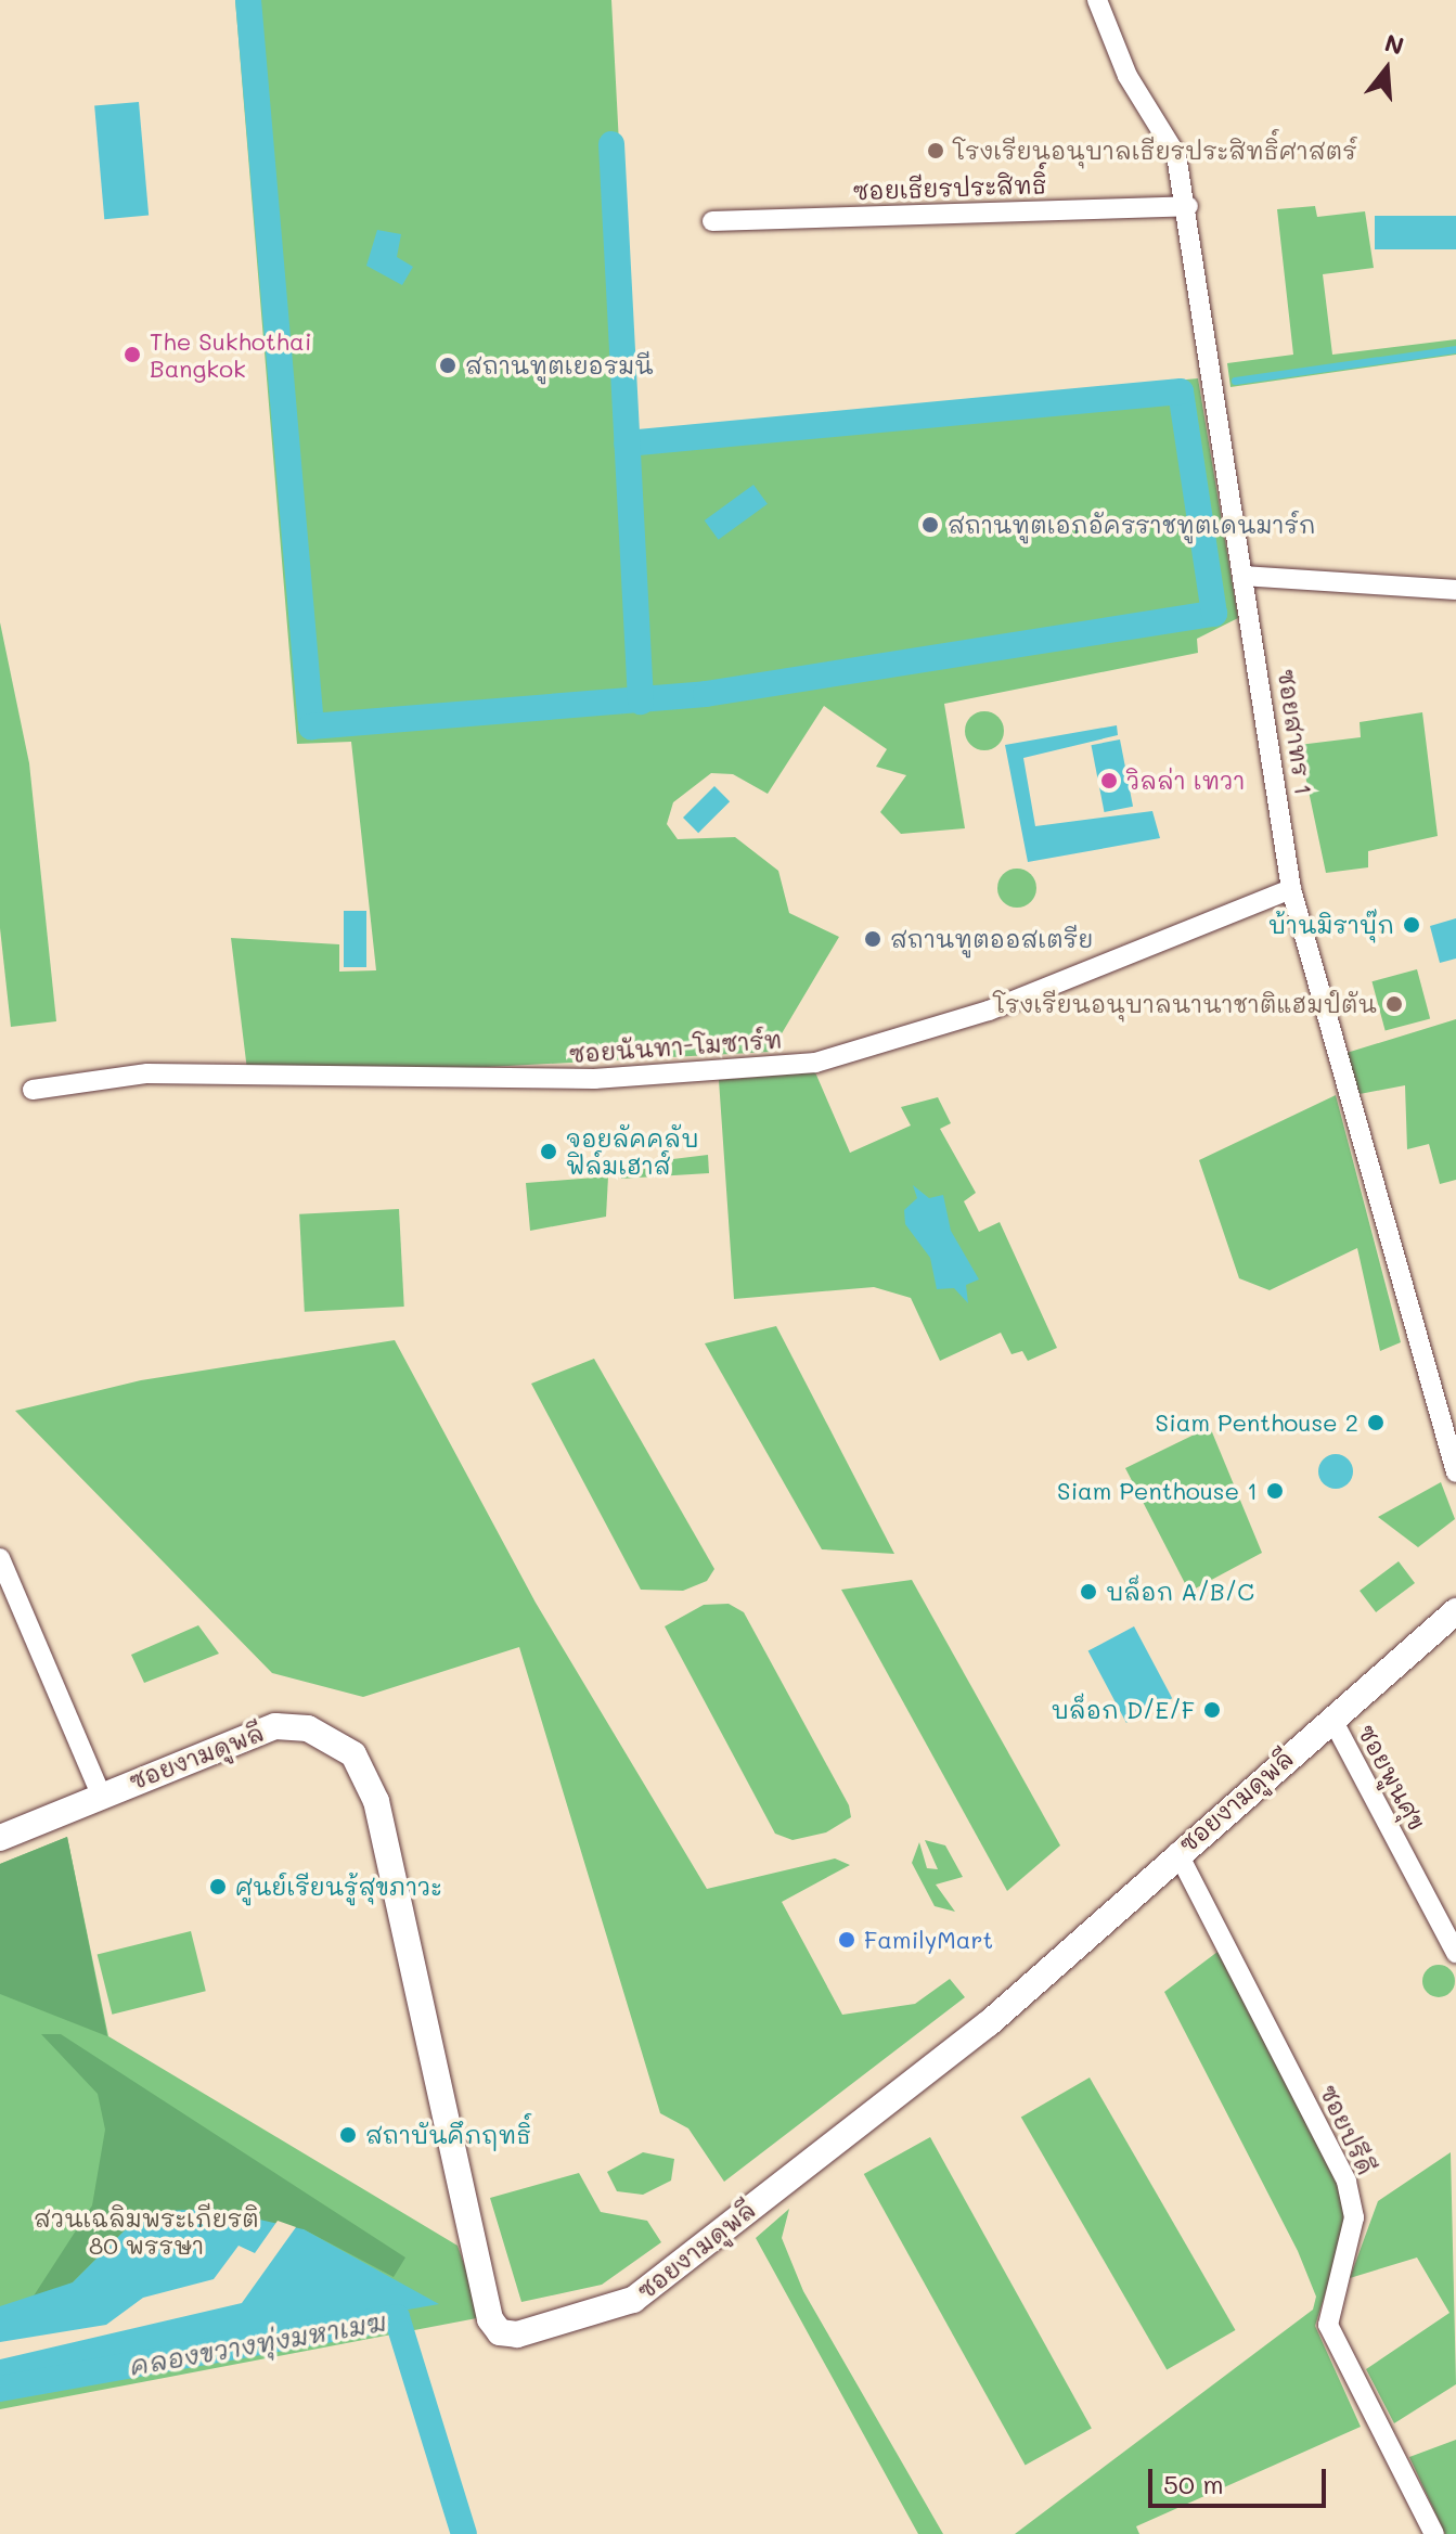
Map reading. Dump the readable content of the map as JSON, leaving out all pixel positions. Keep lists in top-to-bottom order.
{
  "streets": {
    "street": [
      "ซอยเธียรประสิทธิ์",
      "ซอยสาทร 1",
      "ซอยนันทา-โมซาร์ท",
      "ซอยงามดูพลี",
      "ซอยพูนศุข",
      "ซอยปรีดี"
    ]
  },
  "crossings": [
    ["ซอยเธียรประสิทธิ์", "ซอยสาทร 1"],
    ["ซอยสาทร 1", "ซอยนันทา-โมซาร์ท"],
    ["ซอยงามดูพลี", "ซอยพูนศุข"],
    ["ซอยงามดูพลี", "ซอยปรีดี"]
  ],
  "water": ["คลองขวางทุ่งมหาเมฆ"],
  "parks": ["สวนเฉลิมพระเกียรติ 80 พรรษา"],
  "places": [
    "โรงเรียนอนุบาลเธียรประสิทธิ์ศาสตร์",
    "The Sukhothai Bangkok",
    "สถานทูตเยอรมนี",
    "สถานทูตเอกอัครราชทูตเดนมาร์ก",
    "วิลล่า เทวา",
    "บ้านมิราบุ๊ก",
    "สถานทูตออสเตรีย",
    "โรงเรียนอนุบาลนานาชาติแฮมป์ตัน",
    "จอยลัคคลับ ฟิล์มเฮาส์",
    "Siam Penthouse 2",
    "Siam Penthouse 1",
    "บล็อก A/B/C",
    "บล็อก D/E/F",
    "ศูนย์เรียนรู้สุขภาวะ",
    "FamilyMart",
    "สถาบันคึกฤทธิ์"
  ],
  "scale_bar": "50 m",
  "north": "top"
}
